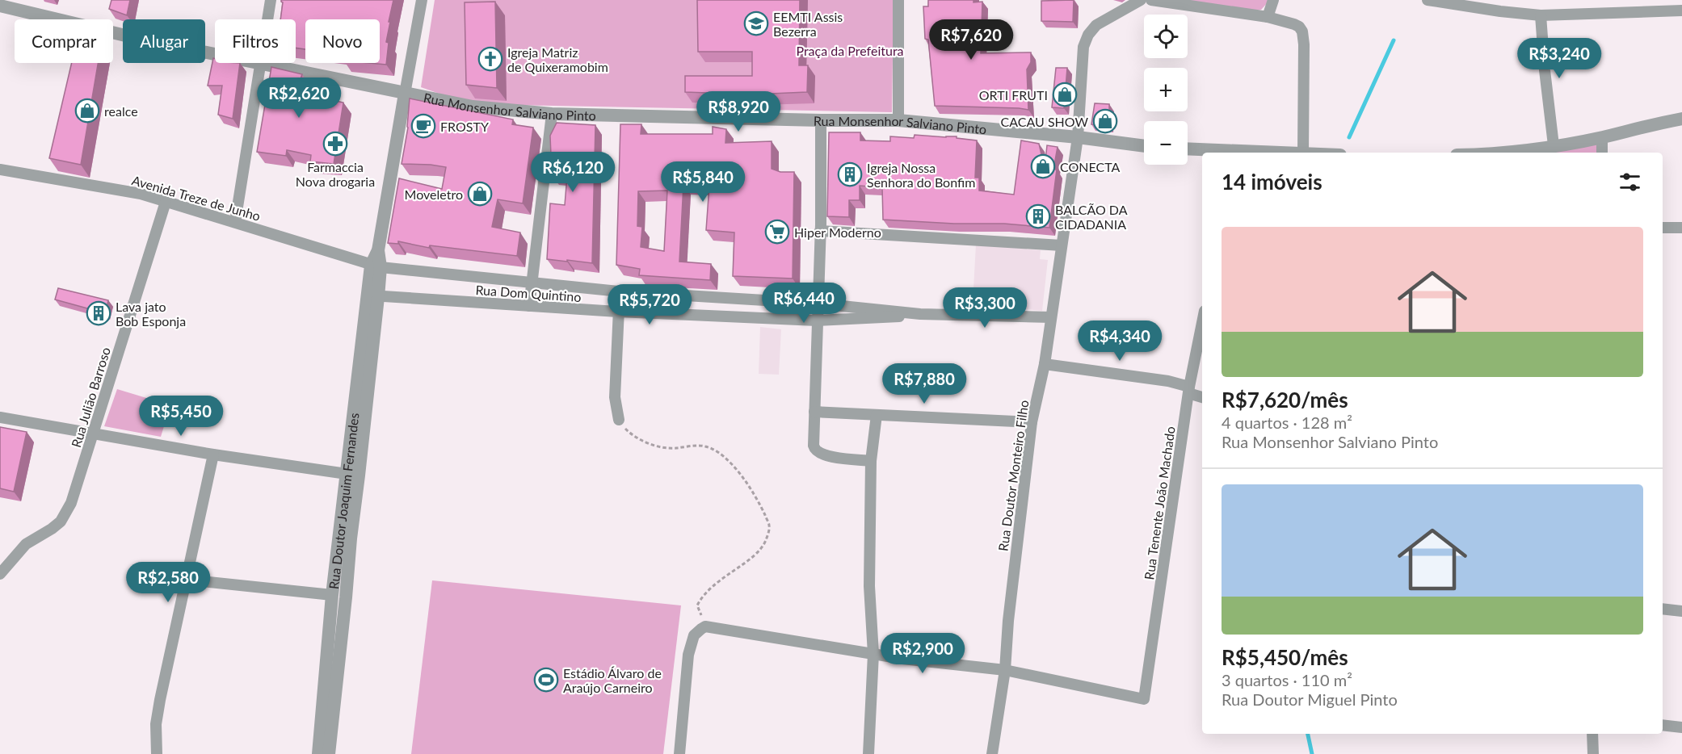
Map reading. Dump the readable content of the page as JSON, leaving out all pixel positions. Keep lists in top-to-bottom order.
{
  "streets": {
    "street": [
      "Rua Monsenhor Salviano Pinto",
      "Avenida Treze de Junho",
      "Rua Dom Quintino",
      "Rua Julião Barroso",
      "Rua Doutor Monteiro Filho",
      "Rua Doutor Joaquim Fernandes",
      "Rua Tenente João Machado"
    ]
  },
  "crossings": [
    ["Rua Monsenhor Salviano Pinto", "Rua Doutor Monteiro Filho"],
    ["Rua Monsenhor Salviano Pinto", "Rua Doutor Joaquim Fernandes"],
    ["Avenida Treze de Junho", "Rua Dom Quintino"],
    ["Avenida Treze de Junho", "Rua Julião Barroso"],
    ["Avenida Treze de Junho", "Rua Doutor Joaquim Fernandes"],
    ["Rua Dom Quintino", "Rua Doutor Monteiro Filho"],
    ["Rua Dom Quintino", "Rua Doutor Joaquim Fernandes"],
    ["Rua Doutor Monteiro Filho", "Rua Tenente João Machado"]
  ],
  "parks": ["Praça da Prefeitura"],
  "places": {
    "school or university": ["EEMTI Assis Bezerra"],
    "church": ["Igreja Matriz de Quixeramobim"],
    "shop": [
      "ORTI FRUTI",
      "realce",
      "CACAU SHOW",
      "CONECTA",
      "Moveletro"
    ],
    "cafe": ["FROSTY"],
    "pharmacy": ["Farmaccia Nova drogaria"],
    "building": ["Igreja Nossa Senhora do Bonfim", "BALCÃO DA CIDADANIA", "Lava jato Bob Esponja"],
    "supermarket": ["Hiper Moderno"],
    "sports": ["Estádio Álvaro de Araújo Carneiro"]
  },
  "page": {
    "map_buttons": ["+", "−"],
    "price": [
      "R$7,620",
      "R$3,240",
      "R$2,620",
      "R$8,920",
      "R$6,120",
      "R$5,840",
      "R$6,440",
      "R$5,720",
      "R$3,300",
      "R$4,340",
      "R$7,880",
      "R$5,450",
      "R$2,580",
      "R$2,900"
    ],
    "chip": [
      "Comprar",
      "Alugar",
      "Filtros",
      "Novo"
    ],
    "heading": "14 imóveis",
    "list": [
      {
        "name": "R$7,620/mês",
        "note": "4 quartos · 128 m² · Rua Monsenhor Salviano Pinto"
      },
      {
        "name": "R$5,450/mês",
        "note": "3 quartos · 110 m² · Rua Doutor Miguel Pinto"
      }
    ]
  }
}
